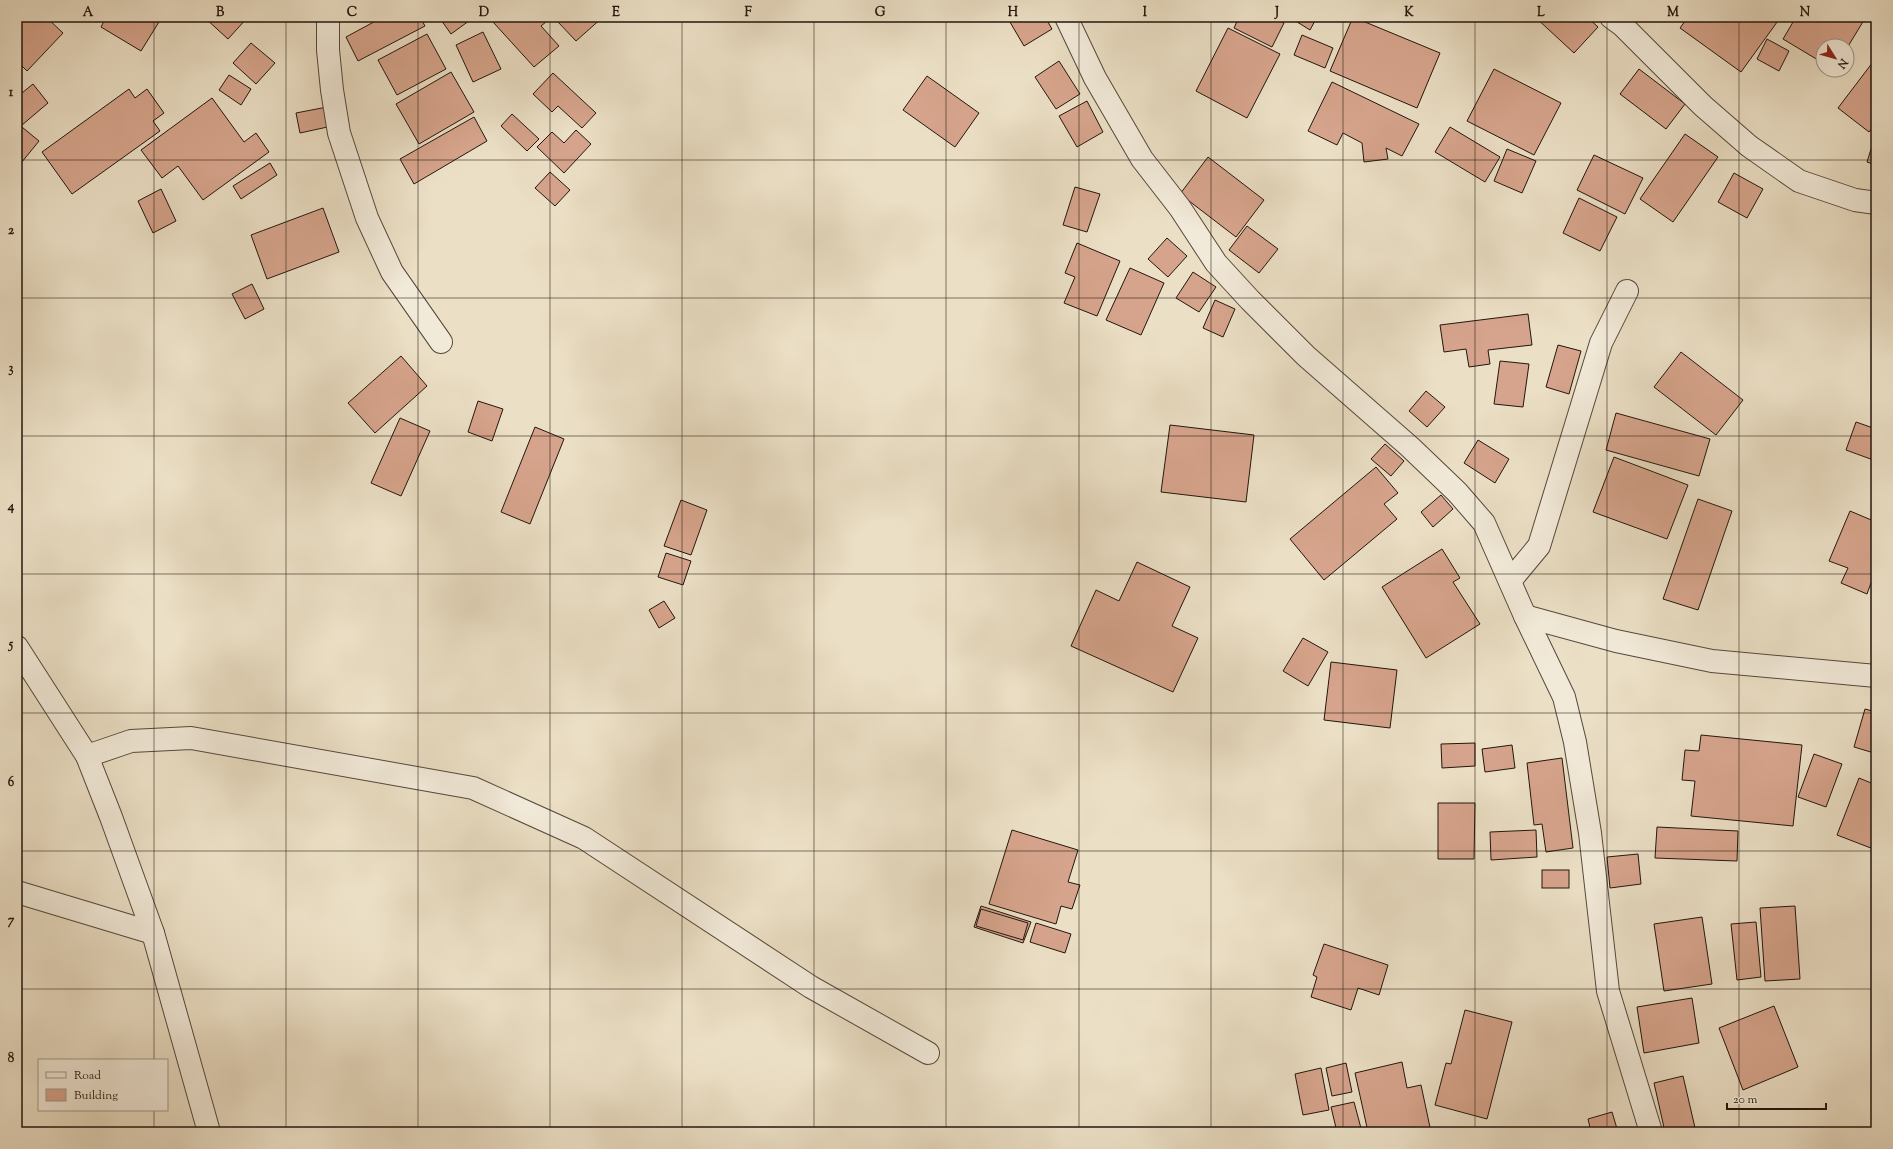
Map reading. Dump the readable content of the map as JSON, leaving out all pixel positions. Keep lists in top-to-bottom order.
{
  "legend": ["Road", "Building"],
  "scale_bar": "20 m",
  "north": "bottom right",
  "grid": {
    "columns": [
      "A",
      "B",
      "C",
      "D",
      "E",
      "F",
      "G",
      "H",
      "I",
      "J",
      "K",
      "L",
      "M",
      "N"
    ],
    "rows": [
      "1",
      "2",
      "3",
      "4",
      "5",
      "6",
      "7",
      "8"
    ]
  }
}
